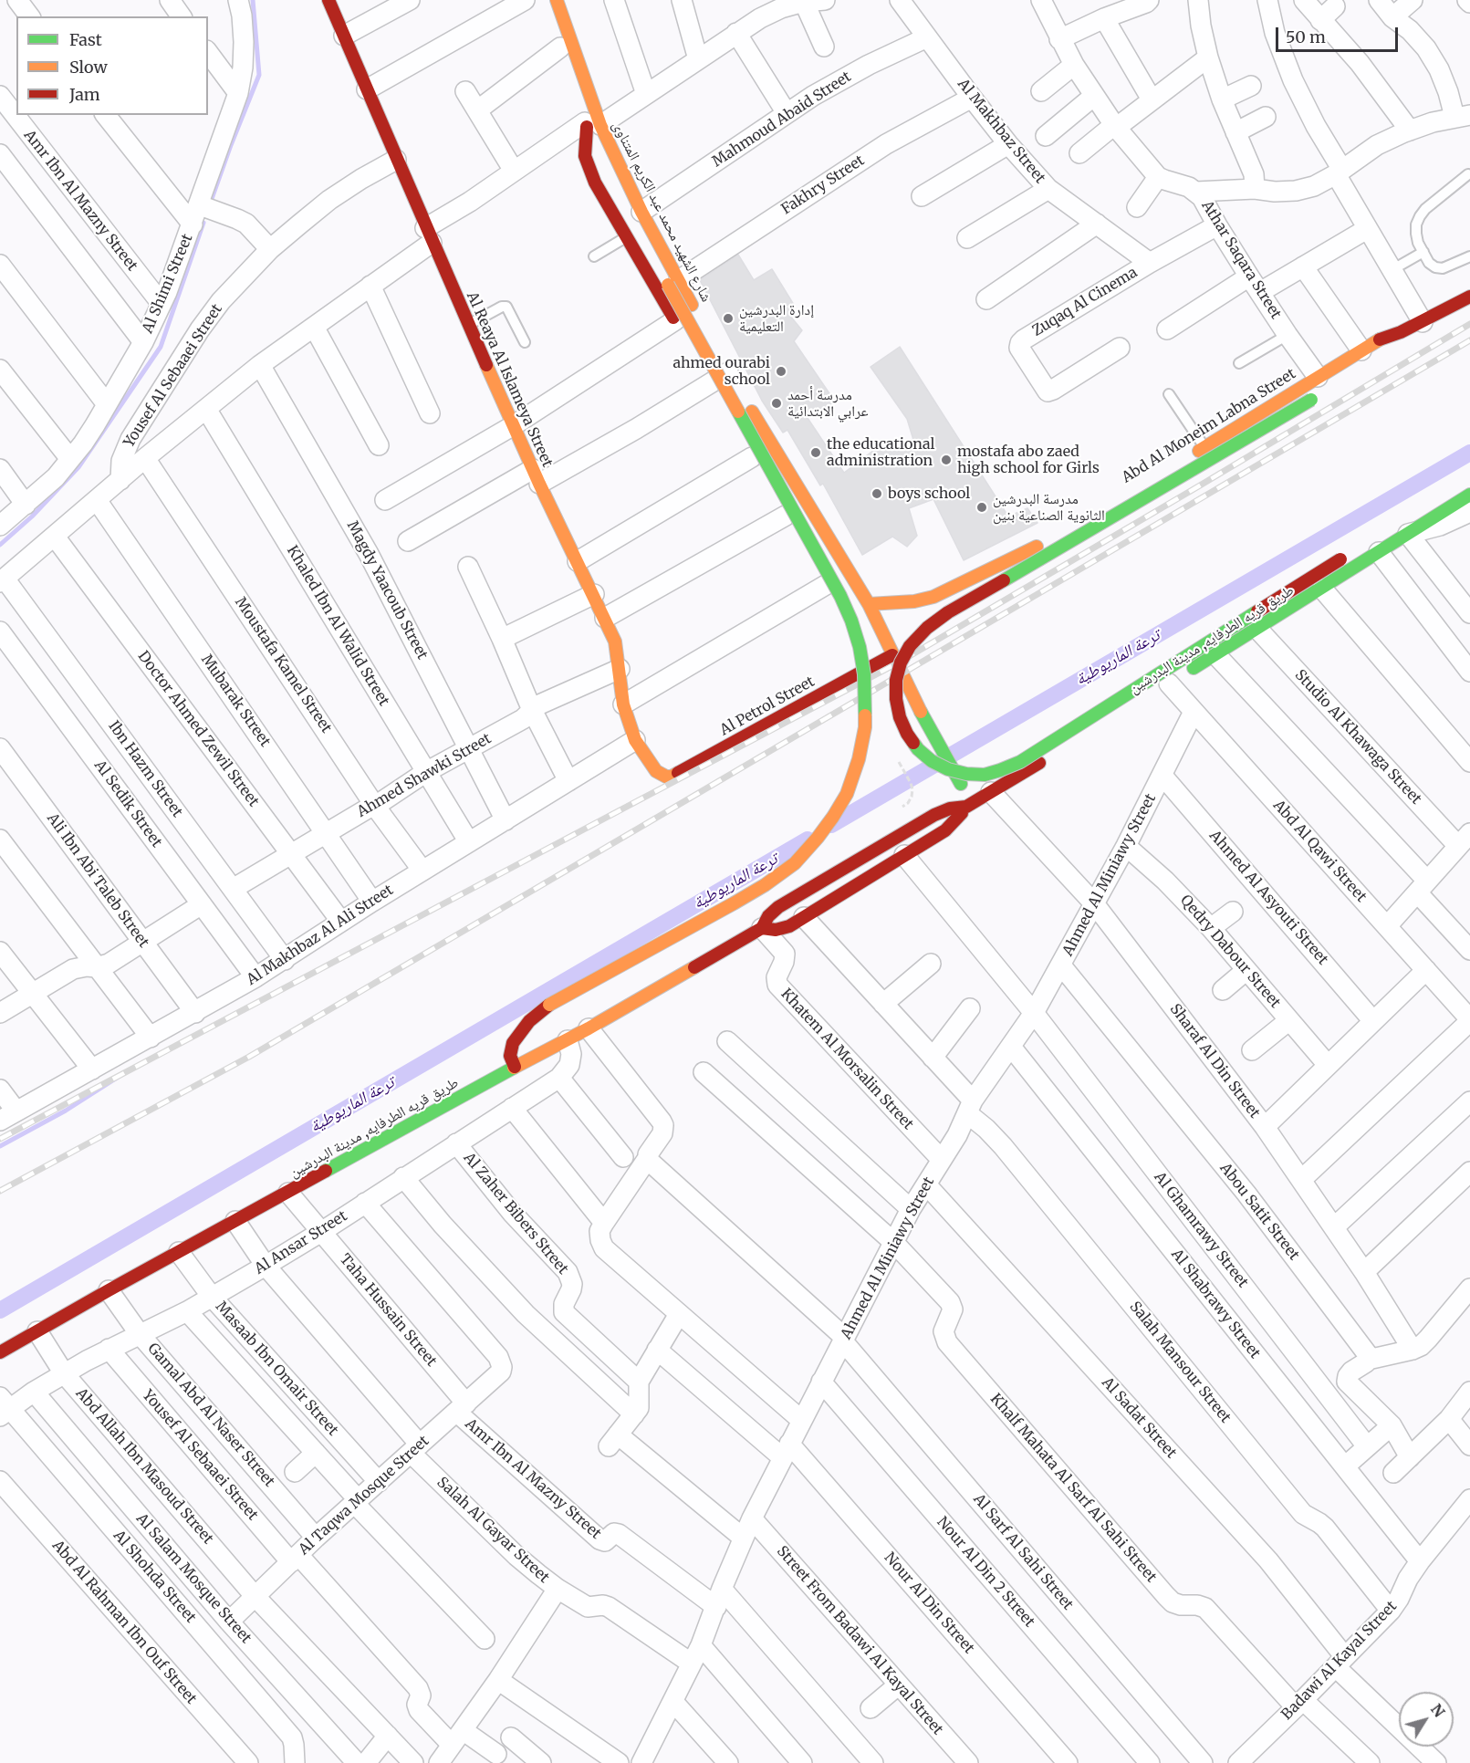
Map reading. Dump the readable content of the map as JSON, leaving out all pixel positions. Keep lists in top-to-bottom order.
{
  "streets": {
    "main road": [
      "شارع الشهيد محمد عبد الكريم المتناوى",
      "Al Reaya Al Islameya Street",
      "Abd Al Moneim Labna Street",
      "طريق قريه الطرفايه, مدينة البدرشين",
      "Al Petrol Street"
    ],
    "street": [
      "Mahmoud Abaid Street",
      "Al Makhbaz Street",
      "Fakhry Street",
      "Amr Ibn Al Mazny Street",
      "Athar Saqara Street",
      "Al Shimi Street",
      "Zuqaq Al Cinema",
      "Yousef Al Sebaaei Street",
      "Magdy Yaacoub Street",
      "Khaled Ibn Al Walid Street",
      "Moustafa Kamel Street",
      "Mubarak Street",
      "Doctor Ahmed Zewil Street",
      "Studio Al Khawaga Street",
      "Ibn Hazm Street",
      "Ahmed Shawki Street",
      "Al Sedik Street",
      "Abd Al Qawi Street",
      "Ahmed Al Miniawy Street",
      "Ali Ibn Abi Taleb Street",
      "Ahmed Al Asyouti Street",
      "Al Makhbaz Al Ali Street",
      "Qedry Dabour Street",
      "Khatem Al Morsalin Street",
      "Sharaf Al Din Street",
      "Abou Satit Street",
      "Al Zaher Bibers Street",
      "Al Ghamrawy Street",
      "Al Ansar Street",
      "Al Shabrawy Street",
      "Taha Hussain Street",
      "Salah Mansour Street",
      "Masaab Ibn Omair Street",
      "Gamal Abd Al Naser Street",
      "Al Sadat Street",
      "Abd Allah Ibn Masoud Street",
      "Khalf Mahata Al Sarf Al Sahi Street",
      "Al Taqwa Mosque Street",
      "Salah Al Gayar Street",
      "Al Sarf Al Sahi Street",
      "Nour Al Din 2 Street",
      "Al Shohda Street",
      "Al Salam Mosque Street",
      "Nour Al Din Street",
      "Abd Al Rahman Ibn Ouf Street",
      "Street From Badawi Al Kayal Street",
      "Badawi Al Kayal Street"
    ]
  },
  "crossings": [
    ["Mahmoud Abaid Street", "Al Makhbaz Street"],
    ["Mahmoud Abaid Street", "شارع الشهيد محمد عبد الكريم المتناوى"],
    ["Al Makhbaz Street", "Fakhry Street"],
    ["Al Makhbaz Street", "Zuqaq Al Cinema"],
    ["Fakhry Street", "شارع الشهيد محمد عبد الكريم المتناوى"],
    ["Amr Ibn Al Mazny Street", "Al Shimi Street"],
    ["Amr Ibn Al Mazny Street", "Ahmed Al Miniawy Street"],
    ["Amr Ibn Al Mazny Street", "Taha Hussain Street"],
    ["Amr Ibn Al Mazny Street", "Al Taqwa Mosque Street"],
    ["شارع الشهيد محمد عبد الكريم المتناوى", "Abd Al Moneim Labna Street"],
    ["شارع الشهيد محمد عبد الكريم المتناوى", "طريق قريه الطرفايه, مدينة البدرشين"],
    ["شارع الشهيد محمد عبد الكريم المتناوى", "Al Petrol Street"],
    ["Athar Saqara Street", "Zuqaq Al Cinema"],
    ["Athar Saqara Street", "Abd Al Moneim Labna Street"],
    ["Yousef Al Sebaaei Street", "Al Reaya Al Islameya Street"],
    ["Yousef Al Sebaaei Street", "Al Ansar Street"],
    ["Yousef Al Sebaaei Street", "Al Taqwa Mosque Street"],
    ["Al Reaya Al Islameya Street", "Al Petrol Street"],
    ["Al Reaya Al Islameya Street", "Ahmed Shawki Street"],
    ["Al Reaya Al Islameya Street", "Al Makhbaz Al Ali Street"],
    ["Magdy Yaacoub Street", "Ahmed Shawki Street"],
    ["Magdy Yaacoub Street", "Al Makhbaz Al Ali Street"],
    ["Khaled Ibn Al Walid Street", "Ahmed Shawki Street"],
    ["Khaled Ibn Al Walid Street", "Al Makhbaz Al Ali Street"],
    ["طريق قريه الطرفايه, مدينة البدرشين", "Studio Al Khawaga Street"],
    ["طريق قريه الطرفايه, مدينة البدرشين", "Abd Al Qawi Street"],
    ["طريق قريه الطرفايه, مدينة البدرشين", "Khatem Al Morsalin Street"],
    ["طريق قريه الطرفايه, مدينة البدرشين", "Sharaf Al Din Street"],
    ["طريق قريه الطرفايه, مدينة البدرشين", "Al Ghamrawy Street"],
    ["طريق قريه الطرفايه, مدينة البدرشين", "Taha Hussain Street"],
    ["طريق قريه الطرفايه, مدينة البدرشين", "Salah Mansour Street"],
    ["طريق قريه الطرفايه, مدينة البدرشين", "Masaab Ibn Omair Street"],
    ["طريق قريه الطرفايه, مدينة البدرشين", "Gamal Abd Al Naser Street"],
    ["طريق قريه الطرفايه, مدينة البدرشين", "Abd Allah Ibn Masoud Street"],
    ["طريق قريه الطرفايه, مدينة البدرشين", "Salah Al Gayar Street"],
    ["Moustafa Kamel Street", "Ahmed Shawki Street"],
    ["Moustafa Kamel Street", "Al Makhbaz Al Ali Street"],
    ["Mubarak Street", "Ahmed Shawki Street"],
    ["Mubarak Street", "Al Makhbaz Al Ali Street"],
    ["Doctor Ahmed Zewil Street", "Ahmed Shawki Street"],
    ["Doctor Ahmed Zewil Street", "Al Makhbaz Al Ali Street"],
    ["Ibn Hazm Street", "Ahmed Shawki Street"],
    ["Ibn Hazm Street", "Al Makhbaz Al Ali Street"],
    ["Al Sedik Street", "Al Makhbaz Al Ali Street"],
    ["Abd Al Qawi Street", "Ahmed Al Miniawy Street"],
    ["Ahmed Al Miniawy Street", "Ahmed Al Asyouti Street"],
    ["Ahmed Al Miniawy Street", "Qedry Dabour Street"],
    ["Ahmed Al Miniawy Street", "Khatem Al Morsalin Street"],
    ["Ahmed Al Miniawy Street", "Sharaf Al Din Street"],
    ["Ahmed Al Miniawy Street", "Abou Satit Street"],
    ["Ahmed Al Miniawy Street", "Al Ghamrawy Street"],
    ["Ahmed Al Miniawy Street", "Al Shabrawy Street"],
    ["Ahmed Al Miniawy Street", "Salah Mansour Street"],
    ["Ahmed Al Miniawy Street", "Al Sadat Street"],
    ["Ahmed Al Miniawy Street", "Khalf Mahata Al Sarf Al Sahi Street"],
    ["Ahmed Al Miniawy Street", "Salah Al Gayar Street"],
    ["Ahmed Al Miniawy Street", "Al Sarf Al Sahi Street"],
    ["Ahmed Al Miniawy Street", "Nour Al Din 2 Street"],
    ["Ahmed Al Miniawy Street", "Nour Al Din Street"],
    ["Ahmed Al Miniawy Street", "Street From Badawi Al Kayal Street"],
    ["Ali Ibn Abi Taleb Street", "Al Makhbaz Al Ali Street"],
    ["Al Zaher Bibers Street", "Al Ansar Street"],
    ["Al Ansar Street", "Taha Hussain Street"],
    ["Al Ansar Street", "Masaab Ibn Omair Street"],
    ["Al Ansar Street", "Gamal Abd Al Naser Street"],
    ["Al Ansar Street", "Abd Allah Ibn Masoud Street"],
    ["Al Ansar Street", "Al Taqwa Mosque Street"],
    ["Al Ansar Street", "Salah Al Gayar Street"],
    ["Al Ansar Street", "Al Shohda Street"],
    ["Al Ansar Street", "Al Salam Mosque Street"],
    ["Al Shabrawy Street", "Badawi Al Kayal Street"],
    ["Taha Hussain Street", "Al Taqwa Mosque Street"],
    ["Salah Mansour Street", "Badawi Al Kayal Street"],
    ["Masaab Ibn Omair Street", "Al Taqwa Mosque Street"],
    ["Gamal Abd Al Naser Street", "Al Taqwa Mosque Street"],
    ["Al Sadat Street", "Badawi Al Kayal Street"],
    ["Abd Allah Ibn Masoud Street", "Al Taqwa Mosque Street"],
    ["Khalf Mahata Al Sarf Al Sahi Street", "Badawi Al Kayal Street"],
    ["Al Taqwa Mosque Street", "Salah Al Gayar Street"],
    ["Al Taqwa Mosque Street", "Al Salam Mosque Street"]
  ],
  "water": ["ترعة الماريوطية"],
  "places": [
    "إدارة البدرشين التعليمية",
    "ahmed ourabi school",
    "مدرسة أحمد عرابي الابتدائية",
    "the educational administration",
    "mostafa abo zaed high school for Girls",
    "boys school",
    "مدرسة البدرشين الثانوية الصناعية بنين"
  ],
  "legend": ["Fast", "Slow", "Jam"],
  "scale_bar": "50 m",
  "north": "top right"
}
